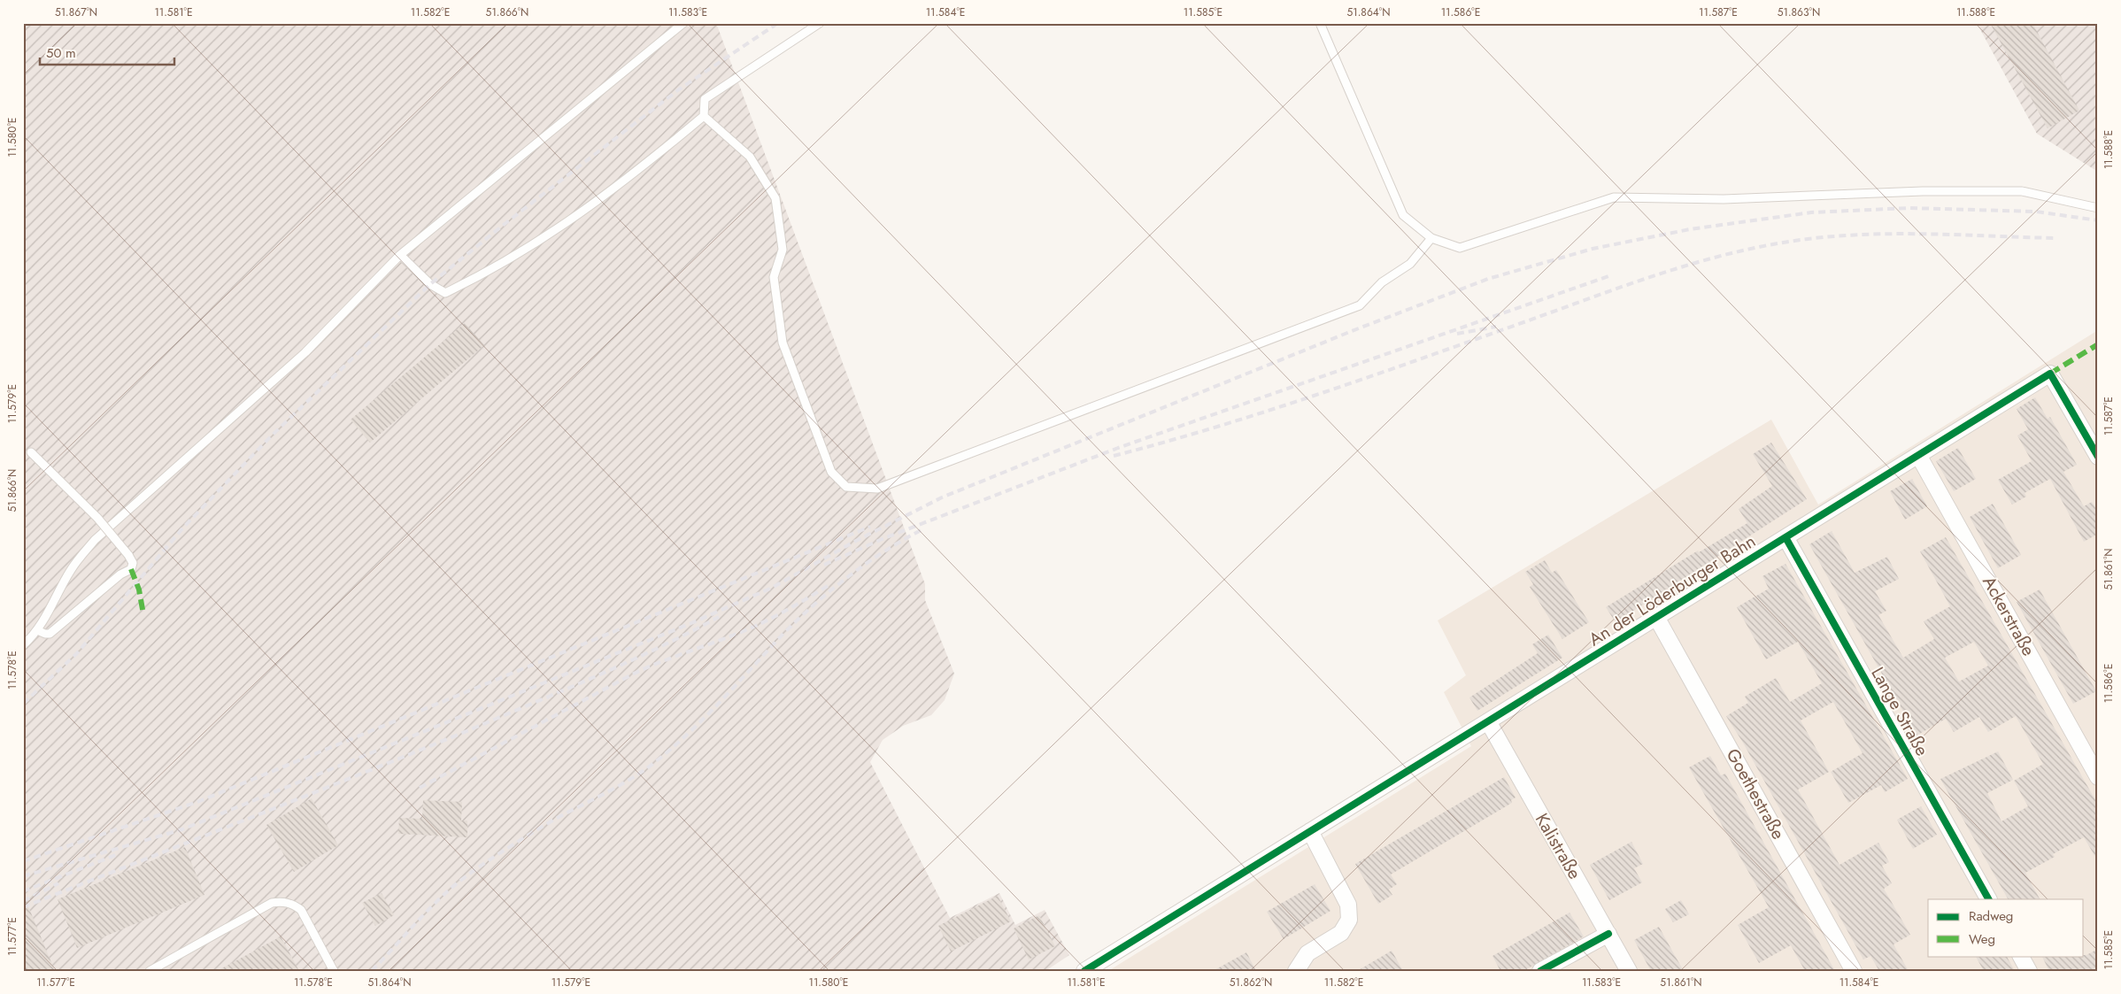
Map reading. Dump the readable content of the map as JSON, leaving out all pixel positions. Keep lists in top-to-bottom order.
{
  "streets": {
    "street": [
      "An der Löderburger Bahn",
      "Ackerstraße",
      "Lange Straße",
      "Goethestraße",
      "Kalistraße"
    ]
  },
  "crossings": [
    ["An der Löderburger Bahn", "Ackerstraße"],
    ["An der Löderburger Bahn", "Lange Straße"],
    ["An der Löderburger Bahn", "Goethestraße"],
    ["An der Löderburger Bahn", "Kalistraße"]
  ],
  "legend": ["Radweg", "Weg"],
  "scale_bar": "50 m",
  "coordinates": [
    "51.867°N",
    "11.581°E",
    "11.582°E",
    "51.866°N",
    "11.583°E",
    "11.584°E",
    "11.585°E",
    "51.864°N",
    "11.586°E",
    "11.587°E",
    "51.863°N",
    "11.588°E",
    "11.580°E",
    "11.579°E",
    "51.861°N",
    "11.578°E",
    "11.577°E",
    "51.862°N"
  ]
}
